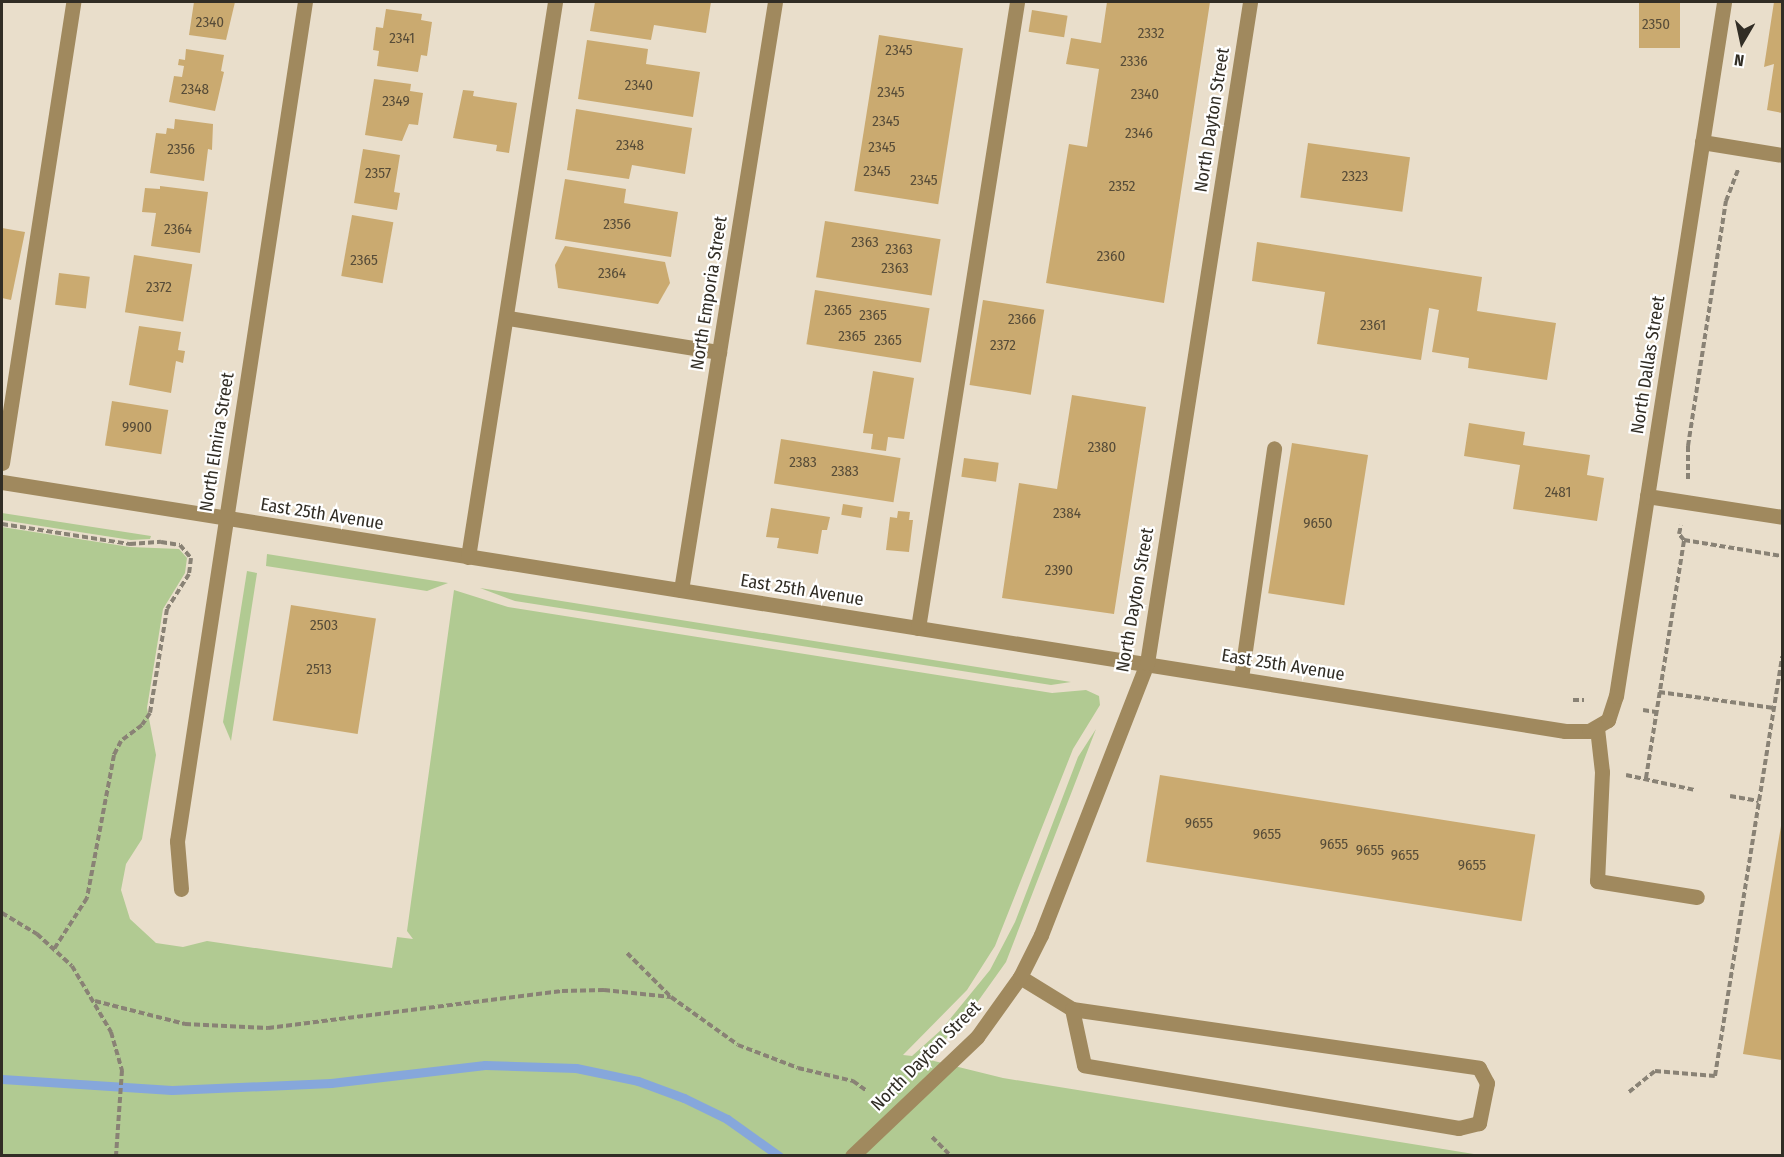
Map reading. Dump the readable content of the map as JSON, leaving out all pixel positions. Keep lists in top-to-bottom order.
{
  "streets": {
    "street": [
      "North Dayton Street",
      "North Emporia Street",
      "North Dallas Street",
      "North Elmira Street",
      "East 25th Avenue"
    ]
  },
  "crossings": [
    ["North Dayton Street", "East 25th Avenue"],
    ["North Emporia Street", "East 25th Avenue"],
    ["North Dallas Street", "East 25th Avenue"],
    ["North Elmira Street", "East 25th Avenue"]
  ],
  "house_numbers": [
    "2340",
    "2350",
    "2332",
    "2341",
    "2345",
    "2336",
    "2340",
    "2348",
    "2345",
    "2340",
    "2349",
    "2345",
    "2346",
    "2348",
    "2345",
    "2356",
    "2345",
    "2357",
    "2323",
    "2345",
    "2352",
    "2356",
    "2364",
    "2363",
    "2363",
    "2360",
    "2365",
    "2363",
    "2364",
    "2372",
    "2365",
    "2365",
    "2366",
    "2361",
    "2365",
    "2365",
    "2372",
    "9900",
    "2380",
    "2383",
    "2383",
    "2481",
    "2384",
    "9650",
    "2390",
    "2503",
    "2513",
    "9655",
    "9655",
    "9655",
    "9655",
    "9655",
    "9655"
  ],
  "north": "bottom"
}
